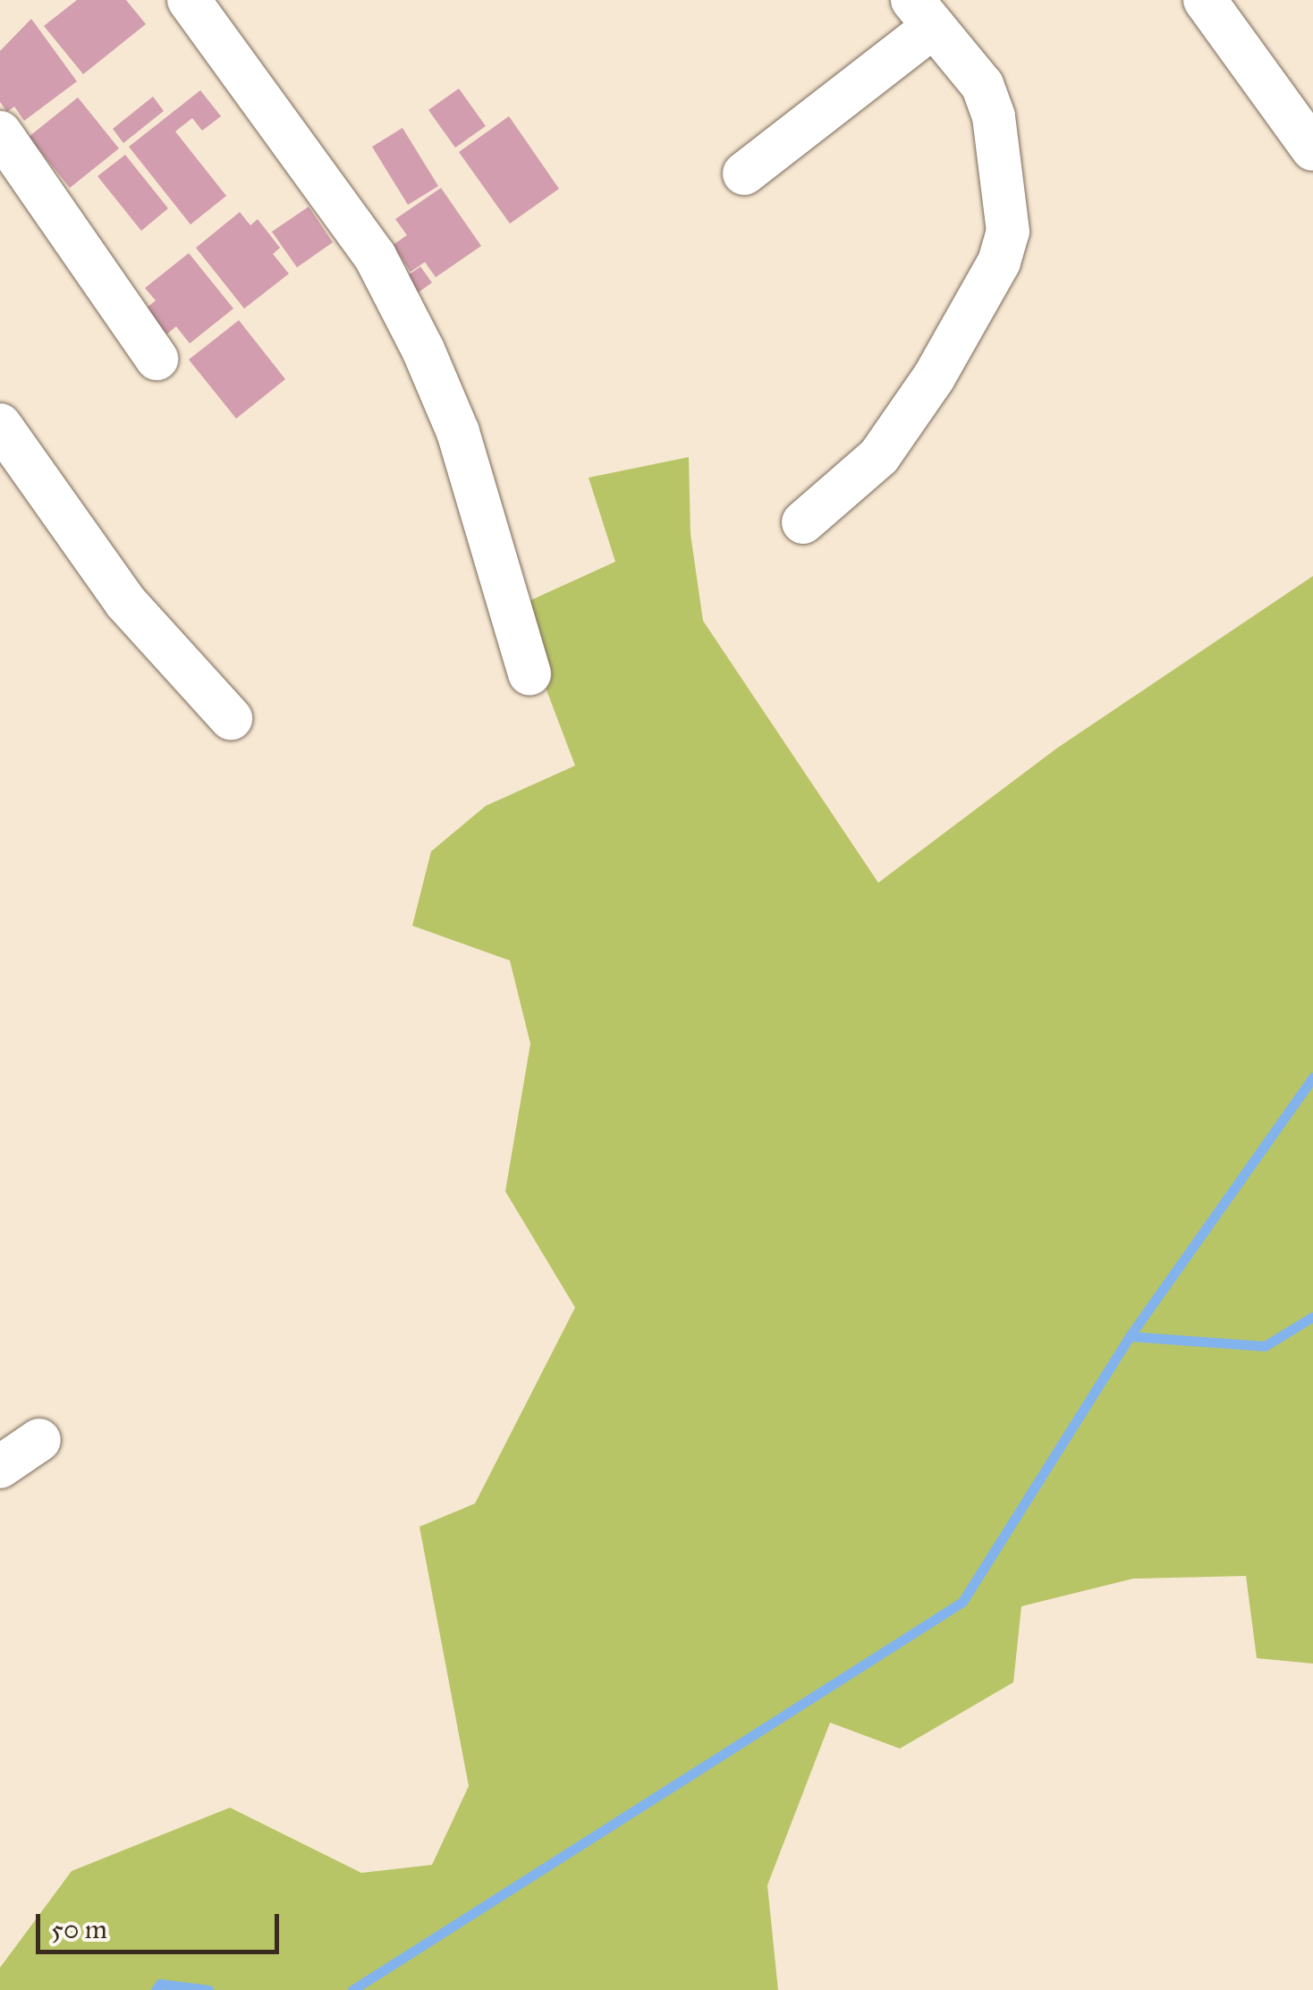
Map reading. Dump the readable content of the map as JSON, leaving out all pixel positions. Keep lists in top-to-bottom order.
{
  "scale_bar": "50 m"
}
